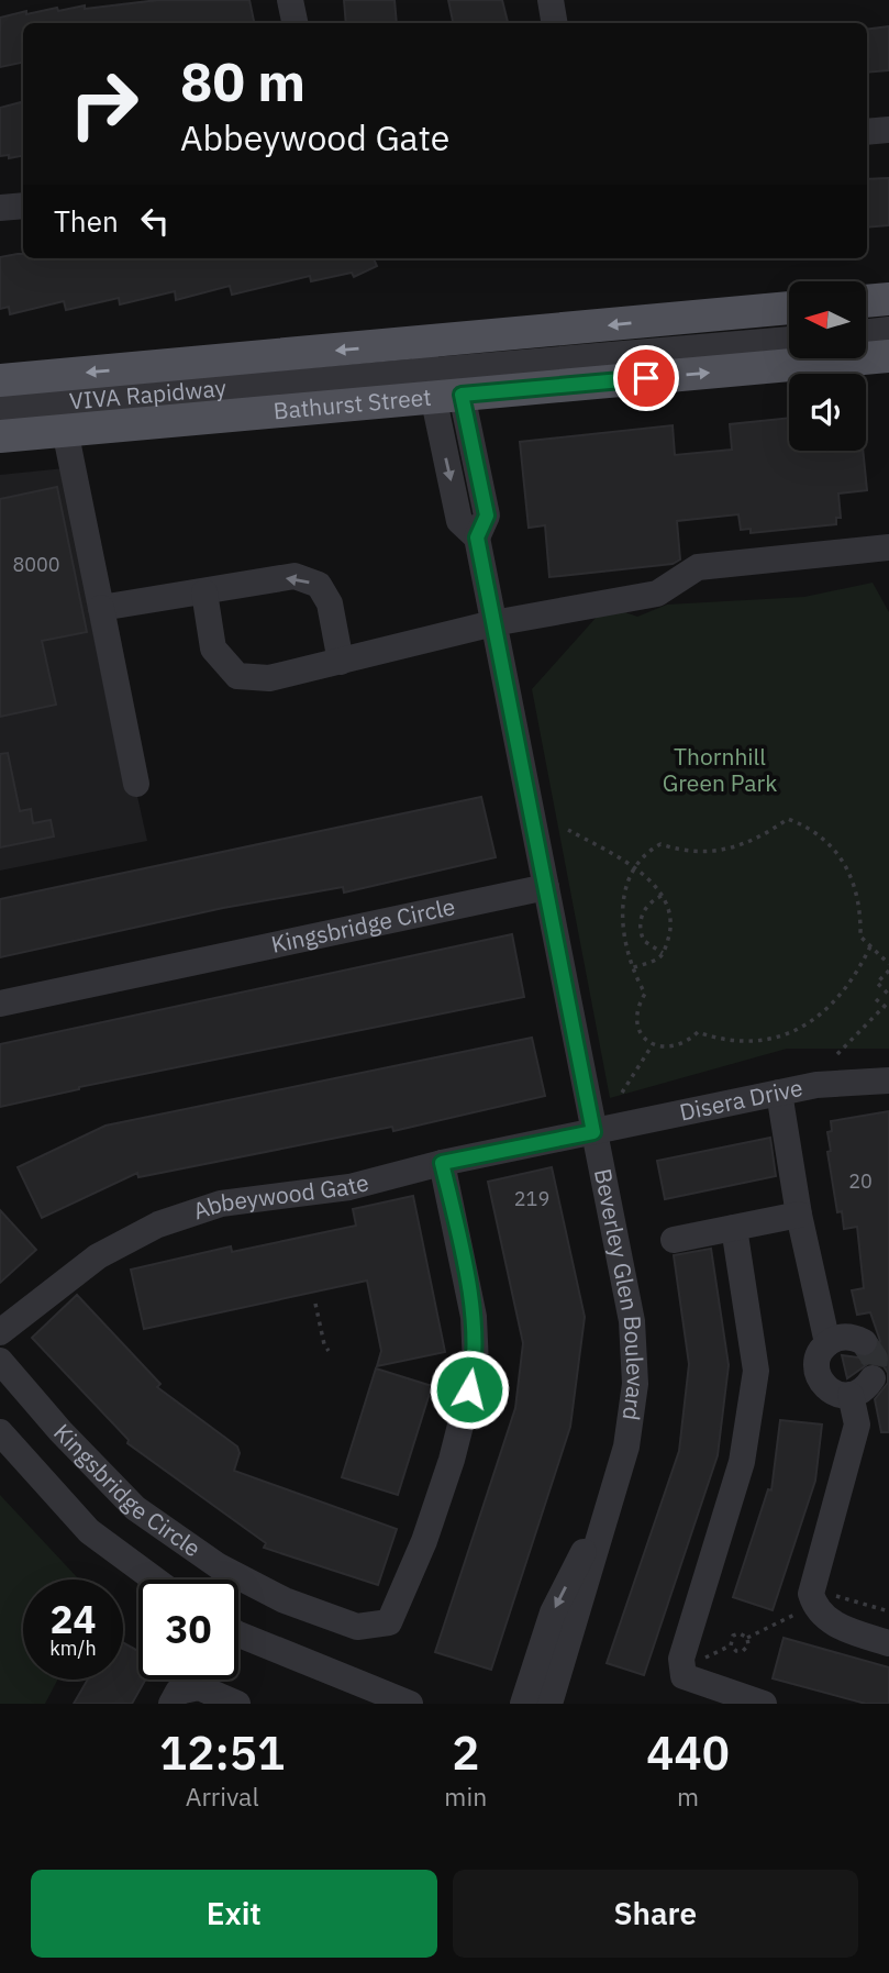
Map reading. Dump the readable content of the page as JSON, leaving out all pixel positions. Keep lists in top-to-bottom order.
{
  "streets": {
    "main road": ["Bathurst Street"],
    "street": [
      "VIVA Rapidway",
      "Kingsbridge Circle",
      "Disera Drive",
      "Abbeywood Gate",
      "Beverley Glen Boulevard"
    ]
  },
  "crossings": [
    ["VIVA Rapidway", "Bathurst Street"],
    ["VIVA Rapidway", "Beverley Glen Boulevard"],
    ["Bathurst Street", "Beverley Glen Boulevard"],
    ["Kingsbridge Circle", "Abbeywood Gate"],
    ["Kingsbridge Circle", "Beverley Glen Boulevard"],
    ["Disera Drive", "Abbeywood Gate"],
    ["Disera Drive", "Beverley Glen Boulevard"],
    ["Abbeywood Gate", "Beverley Glen Boulevard"]
  ],
  "parks": ["Thornhill Green Park"],
  "house_numbers": ["8000", "20", "219"],
  "north": "left",
  "page": {
    "turn": ["80 m", "Abbeywood Gate"],
    "then": "Then",
    "speed": "24 km/h",
    "limit": "30",
    "eta": [
      "12:51",
      "Arrival",
      "2",
      "min",
      "440",
      "m"
    ],
    "buttons": ["Exit", "Share"]
  }
}
